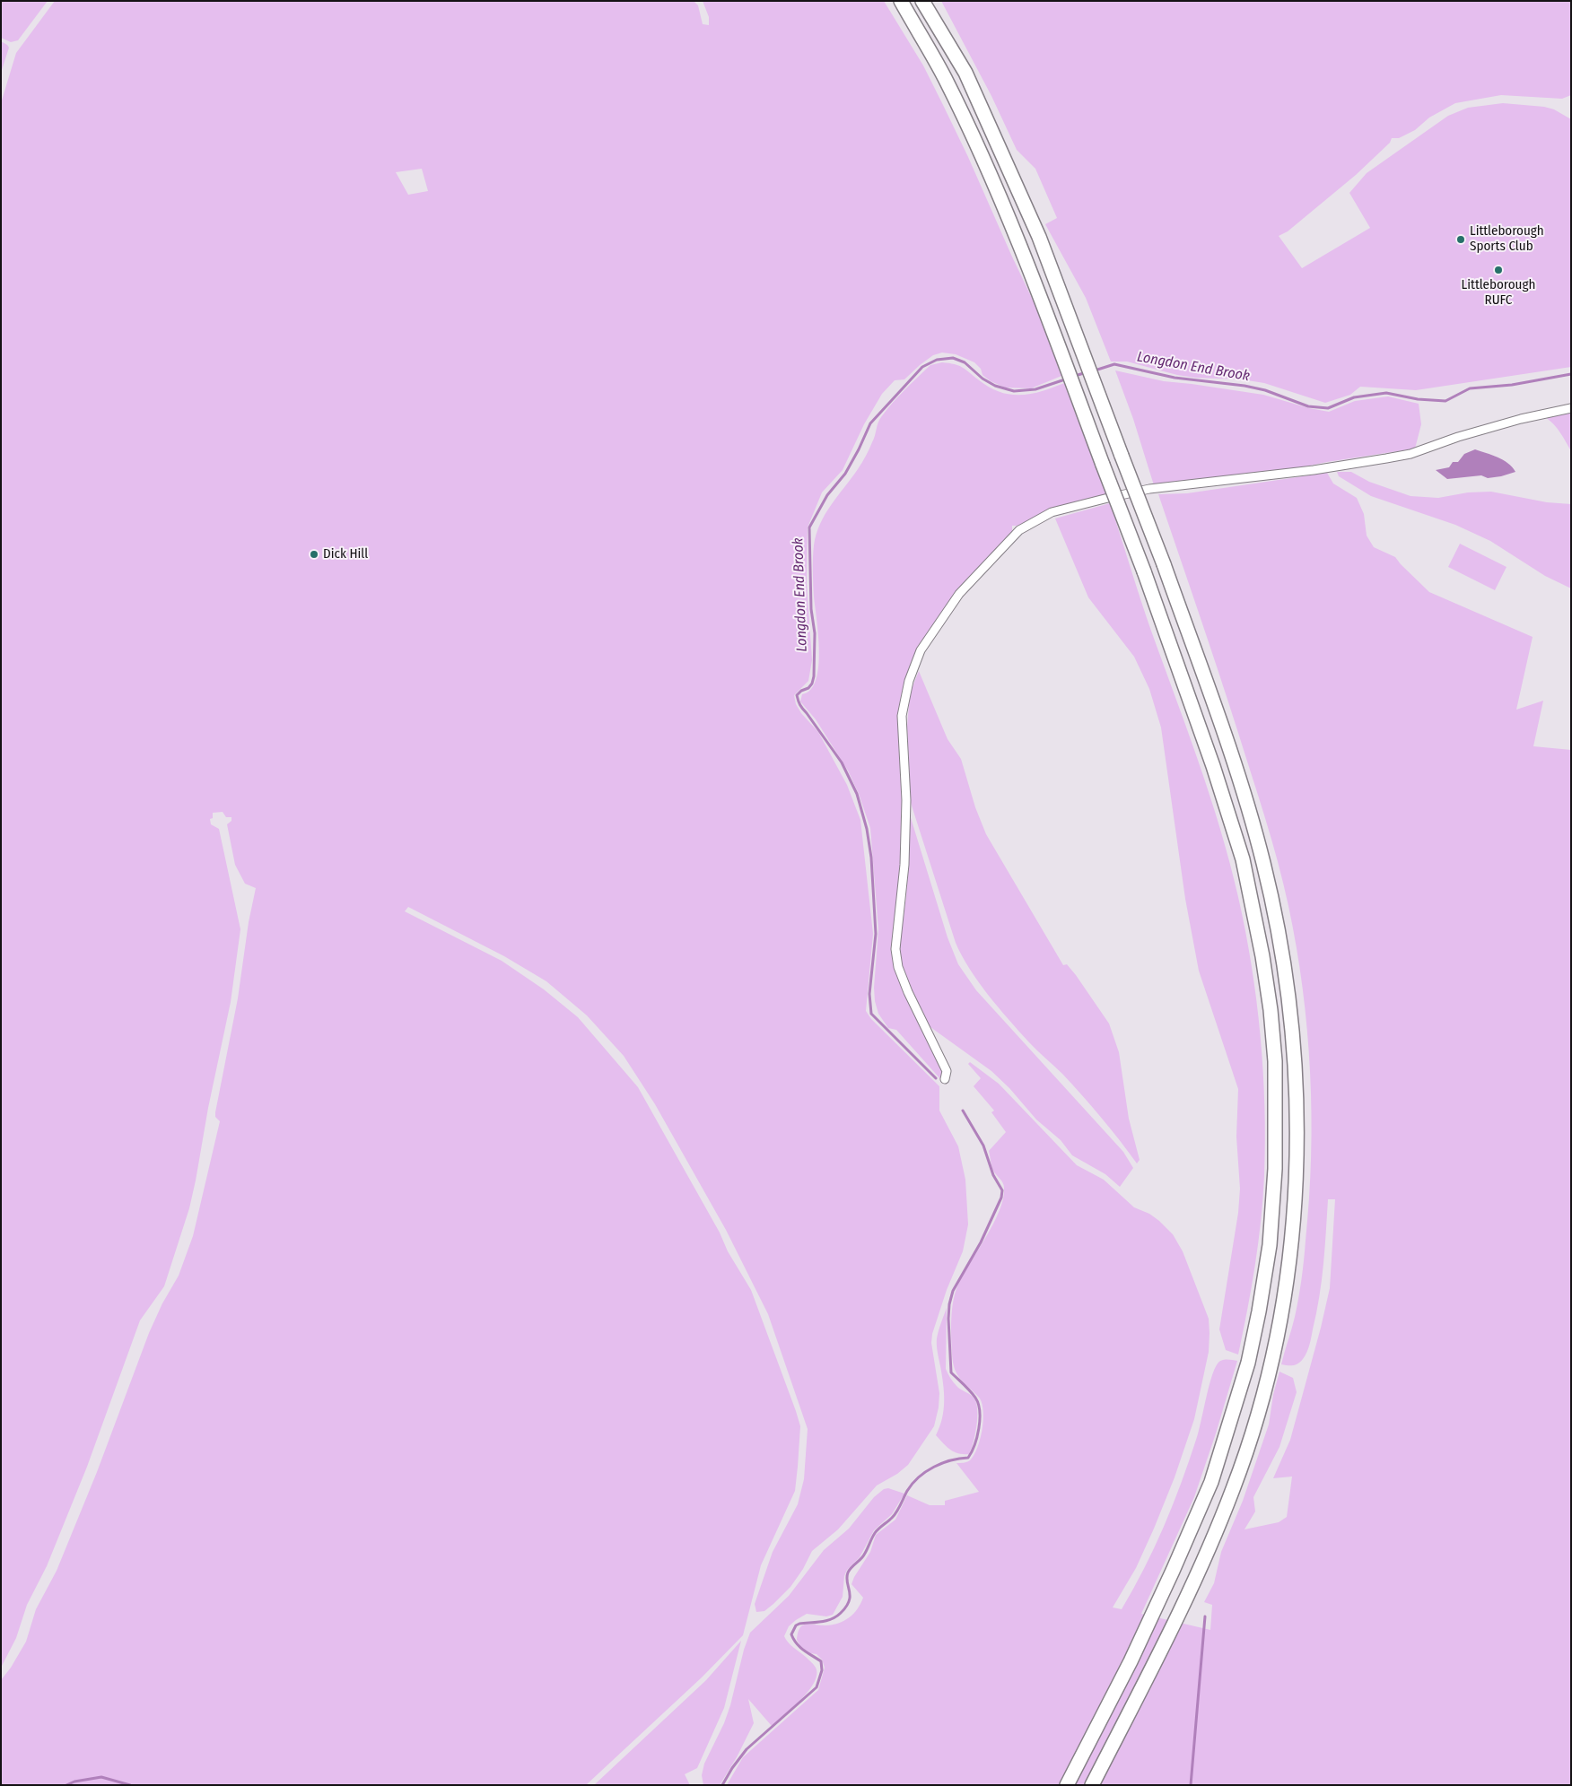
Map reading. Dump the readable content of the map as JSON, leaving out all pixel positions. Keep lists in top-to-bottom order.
{
  "water": ["Longdon End Brook"],
  "places": ["Littleborough Sports Club", "Littleborough RUFC", "Dick Hill"]
}
